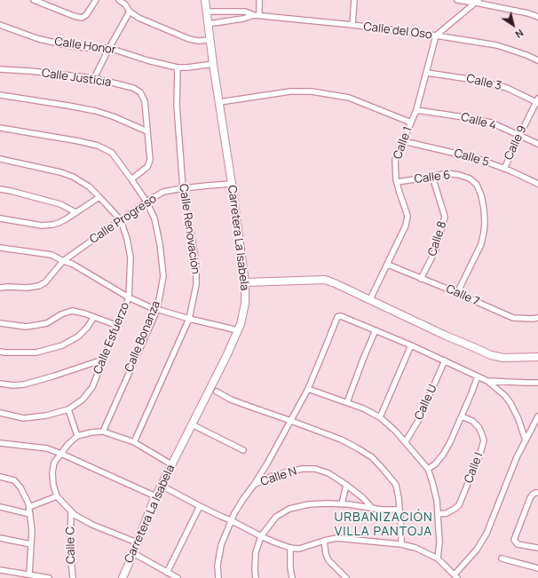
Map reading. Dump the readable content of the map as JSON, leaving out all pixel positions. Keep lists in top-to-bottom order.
{
  "streets": {
    "main road": ["Carretera La Isabela"],
    "street": [
      "Calle del Oso",
      "Calle Honor",
      "Calle Justicia",
      "Calle 3",
      "Calle 4",
      "Calle 1",
      "Calle 9",
      "Calle 5",
      "Calle 6",
      "Calle Progreso",
      "Calle Renovación",
      "Calle 8",
      "Calle 7",
      "Calle Bonanza",
      "Calle Esfuerzo",
      "Calle U",
      "Calle I",
      "Calle N",
      "Calle C"
    ]
  },
  "crossings": [
    ["Calle del Oso", "Calle 1"],
    ["Calle del Oso", "Carretera La Isabela"],
    ["Calle Honor", "Calle Renovación"],
    ["Calle Honor", "Carretera La Isabela"],
    ["Calle Justicia", "Calle Bonanza"],
    ["Calle 3", "Calle 1"],
    ["Calle 3", "Calle 9"],
    ["Calle 4", "Calle 1"],
    ["Calle 4", "Calle 9"],
    ["Calle 1", "Calle 5"],
    ["Calle 1", "Calle 6"],
    ["Calle 1", "Calle 7"],
    ["Calle 9", "Calle 5"],
    ["Calle 6", "Calle 8"],
    ["Calle 6", "Calle 7"],
    ["Calle Progreso", "Calle Renovación"],
    ["Calle Progreso", "Carretera La Isabela"],
    ["Calle Progreso", "Calle Bonanza"],
    ["Calle Progreso", "Calle Esfuerzo"],
    ["Calle 8", "Calle 7"]
  ],
  "districts": ["URBANIZACIÓN VILLA PANTOJA"],
  "north": "bottom right"
}
